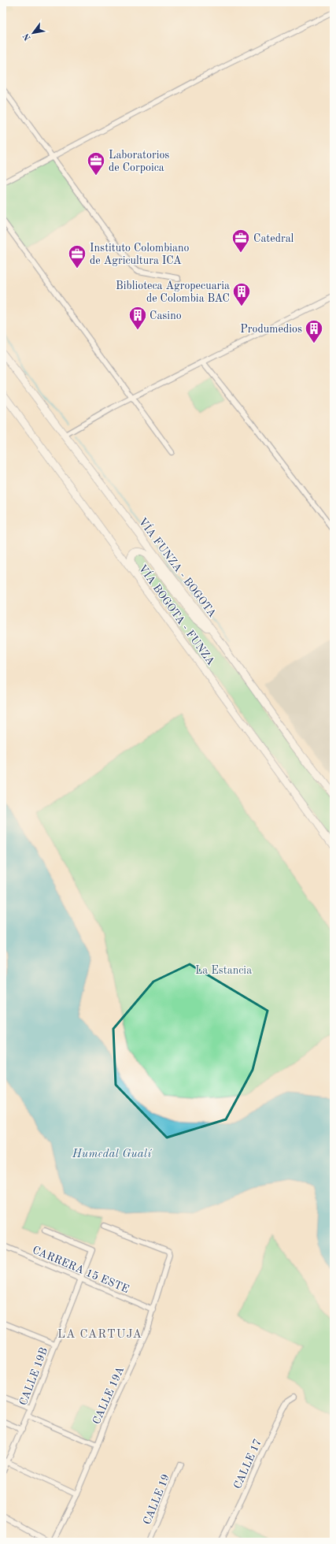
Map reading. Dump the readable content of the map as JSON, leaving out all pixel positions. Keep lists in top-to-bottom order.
{
  "streets": {
    "main road": ["VÍA FUNZA - BOGOTA", "VÍA BOGOTA - FUNZA"],
    "street": [
      "CARRERA 15 ESTE",
      "CALLE 19B",
      "CALLE 19A",
      "CALLE 17",
      "CALLE 19"
    ]
  },
  "crossings": [
    ["CARRERA 15 ESTE", "CALLE 19B"],
    ["CARRERA 15 ESTE", "CALLE 19A"]
  ],
  "districts": ["LA CARTUJA"],
  "water": ["Humedal Gualí"],
  "parks": ["La Estancia"],
  "places": {
    "office": ["Laboratorios de Corpoica", "Catedral", "Instituto Colombiano de Agricultura ICA"],
    "building": ["Biblioteca Agropecuaria de Colombia BAC", "Casino", "Produmedios"]
  },
  "north": "bottom left"
}
